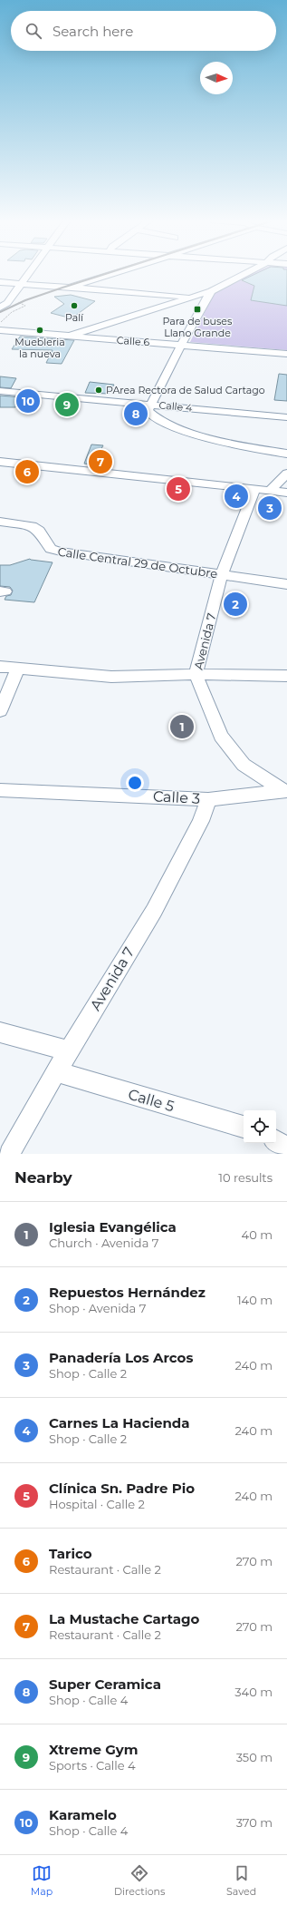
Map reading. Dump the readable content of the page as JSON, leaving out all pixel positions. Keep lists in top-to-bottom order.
{
  "streets": {
    "street": [
      "Calle 6",
      "Calle 4",
      "Calle Central 29 de Octubre",
      "Avenida 7",
      "Calle 3",
      "Calle 5"
    ]
  },
  "crossings": [
    ["Calle Central 29 de Octubre", "Avenida 7"],
    ["Avenida 7", "Calle 3"],
    ["Avenida 7", "Calle 5"]
  ],
  "places": {
    "other": ["Palí", "Muebleria la nueva", "PArea Rectora de Salud Cartago"],
    "transit": ["Para de buses Llano Grande"]
  },
  "north": "right",
  "page": {
    "search": "Search here",
    "pins": [
      "10",
      "9",
      "8",
      "7",
      "6",
      "5",
      "4",
      "3",
      "2",
      "1"
    ],
    "heading": ["Nearby", "10 results"],
    "list": [
      {
        "mark": "1",
        "name": "Iglesia Evangélica",
        "note": "Church · Avenida 7",
        "value": "40 m"
      },
      {
        "mark": "2",
        "name": "Repuestos Hernández",
        "note": "Shop · Avenida 7",
        "value": "140 m"
      },
      {
        "mark": "3",
        "name": "Panadería Los Arcos",
        "note": "Shop · Calle 2",
        "value": "240 m"
      },
      {
        "mark": "4",
        "name": "Carnes La Hacienda",
        "note": "Shop · Calle 2",
        "value": "240 m"
      },
      {
        "mark": "5",
        "name": "Clínica Sn. Padre Pio",
        "note": "Hospital · Calle 2",
        "value": "240 m"
      },
      {
        "mark": "6",
        "name": "Tarico",
        "note": "Restaurant · Calle 2",
        "value": "270 m"
      },
      {
        "mark": "7",
        "name": "La Mustache Cartago",
        "note": "Restaurant · Calle 2",
        "value": "270 m"
      },
      {
        "mark": "8",
        "name": "Super Ceramica",
        "note": "Shop · Calle 4",
        "value": "340 m"
      },
      {
        "mark": "9",
        "name": "Xtreme Gym",
        "note": "Sports · Calle 4",
        "value": "350 m"
      },
      {
        "mark": "10",
        "name": "Karamelo",
        "note": "Shop · Calle 4",
        "value": "370 m"
      }
    ],
    "nav": ["Map", "Directions", "Saved"]
  }
}
